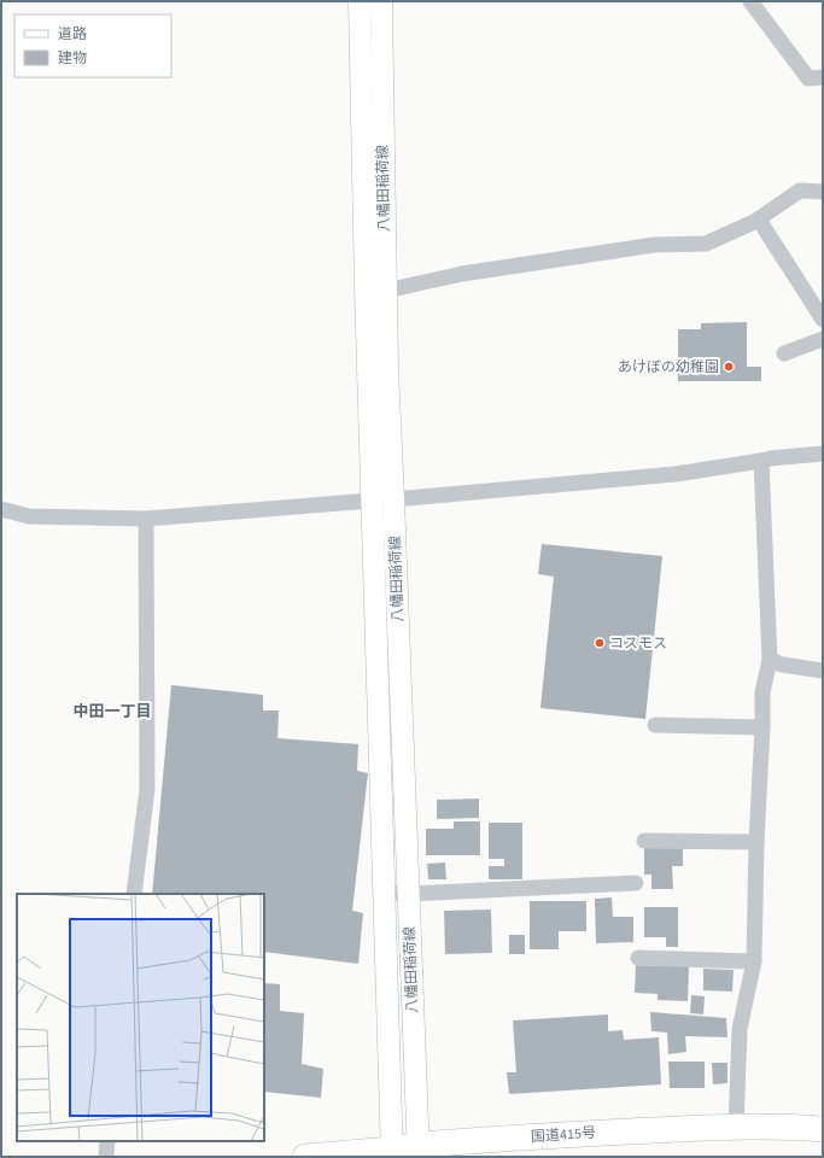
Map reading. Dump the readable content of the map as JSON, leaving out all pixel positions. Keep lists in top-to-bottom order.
{
  "streets": {
    "highway": ["国道415号"],
    "main road": ["八幡田稲荷線"]
  },
  "crossings": [
    ["八幡田稲荷線", "国道415号"]
  ],
  "districts": ["中田一丁目"],
  "places": ["あけぼの幼稚園", "コスモス"],
  "legend": ["道路", "建物"]
}
